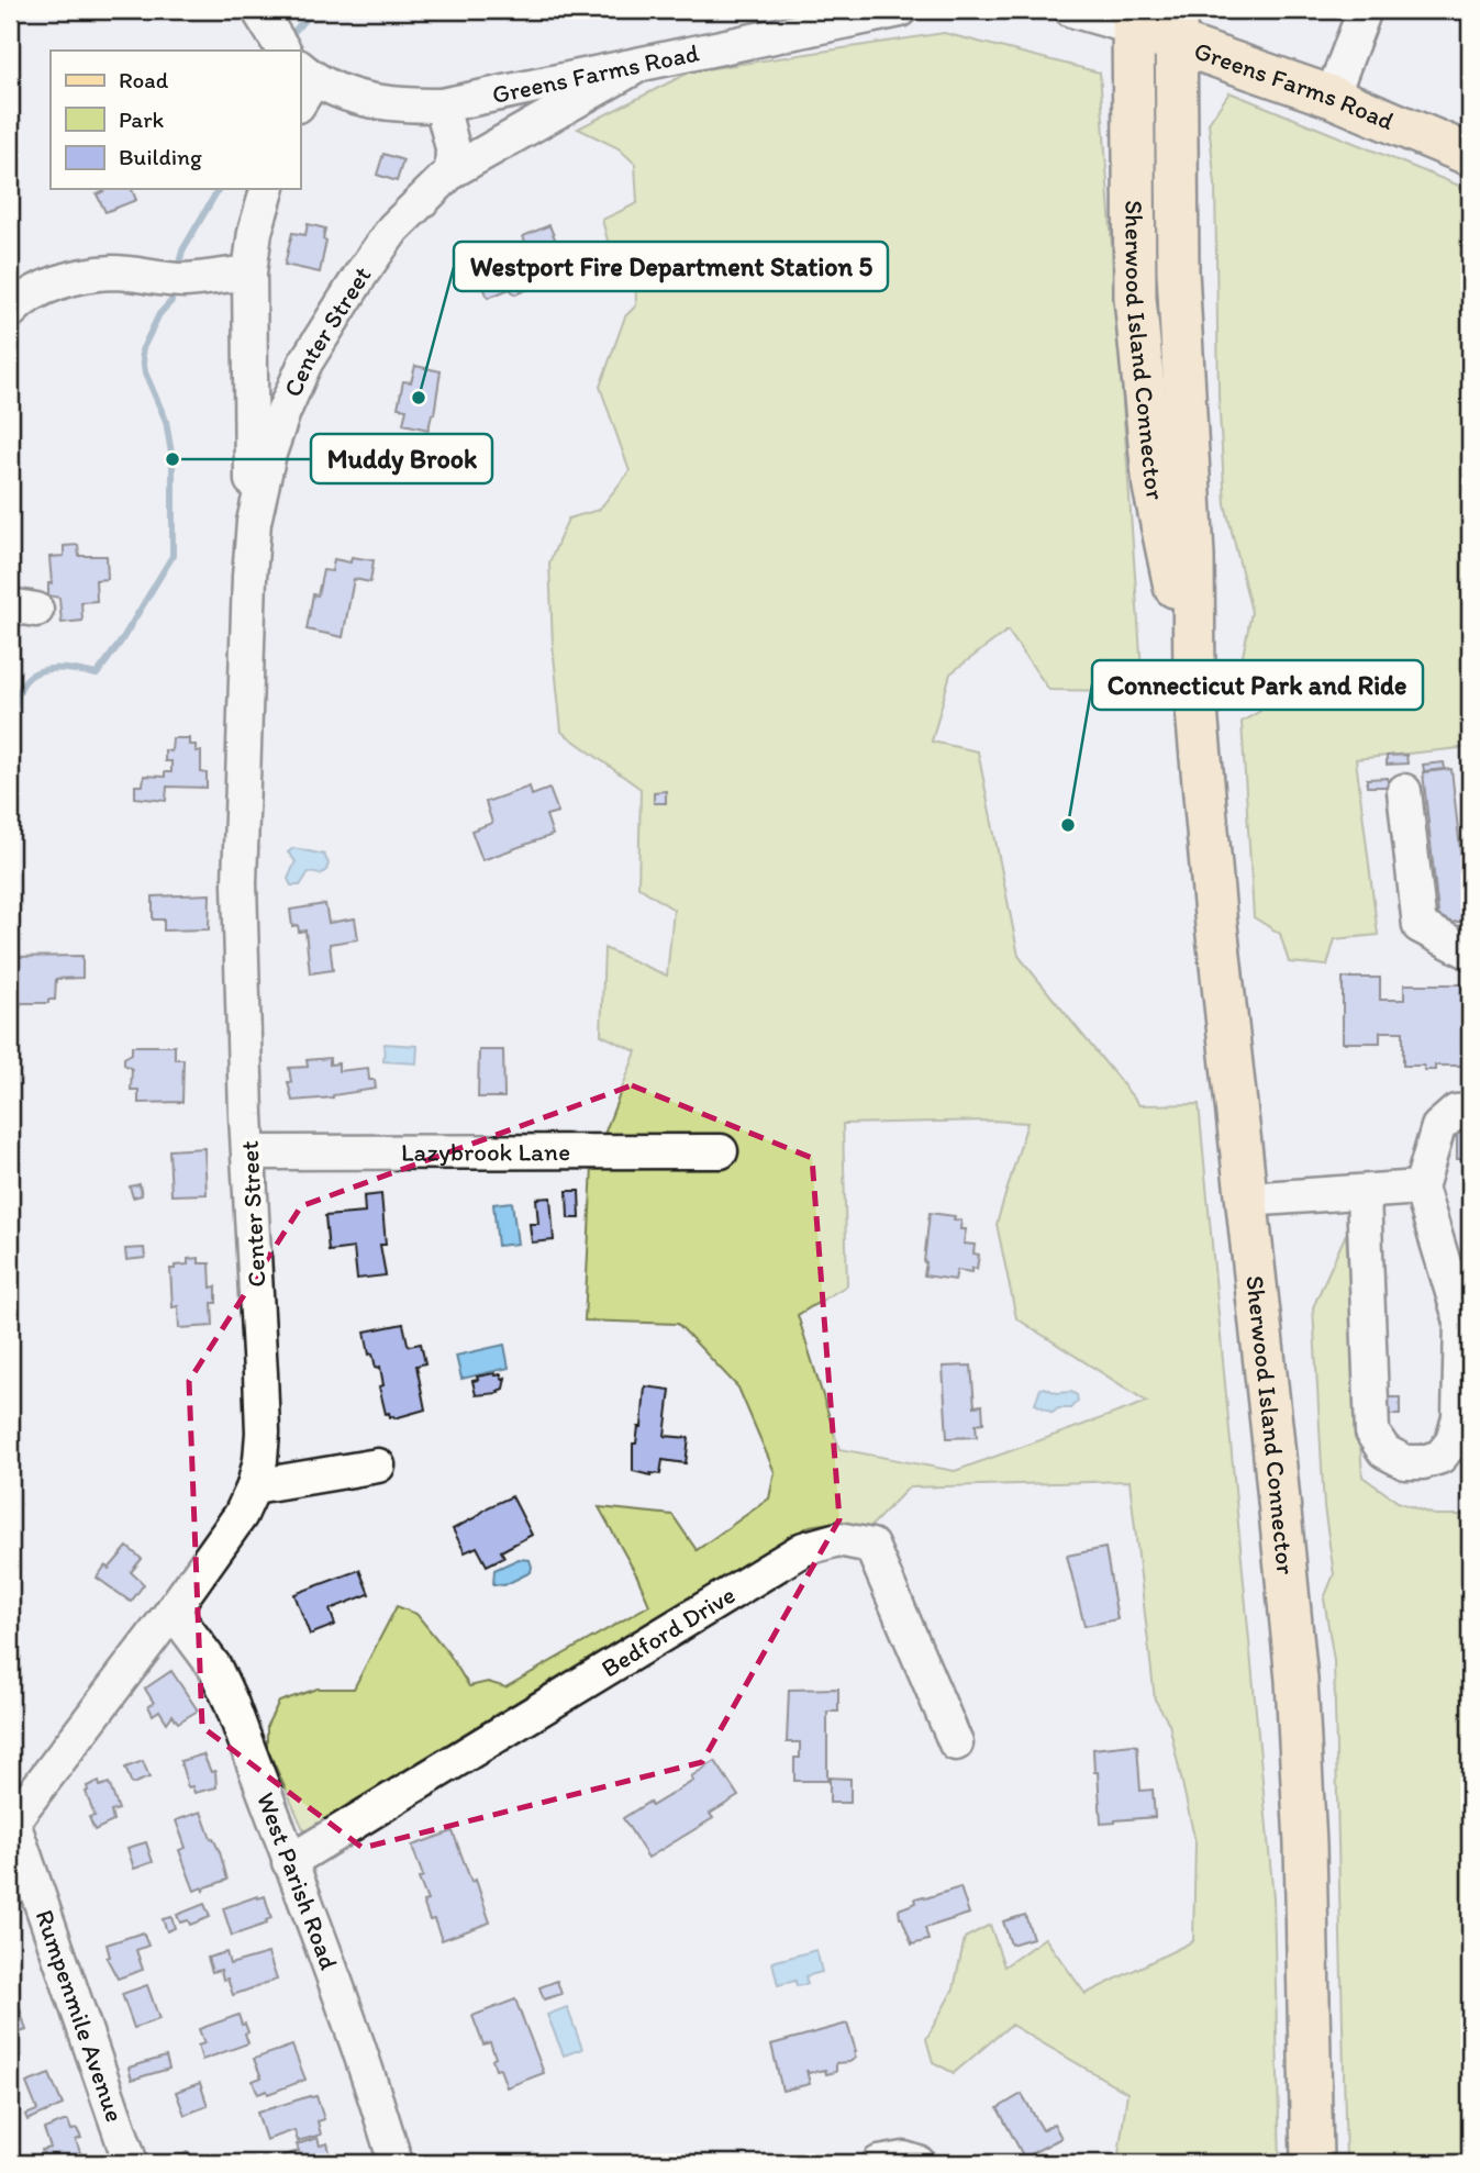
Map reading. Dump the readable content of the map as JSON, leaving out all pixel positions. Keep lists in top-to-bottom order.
{
  "streets": {
    "main road": ["Greens Farms Road", "Sherwood Island Connector"],
    "street": [
      "Center Street",
      "Lazybrook Lane",
      "Bedford Drive",
      "West Parish Road",
      "Rumpenmile Avenue"
    ]
  },
  "crossings": [
    ["Greens Farms Road", "Center Street"],
    ["Greens Farms Road", "Sherwood Island Connector"],
    ["Center Street", "Lazybrook Lane"],
    ["Center Street", "West Parish Road"],
    ["Center Street", "Rumpenmile Avenue"],
    ["Bedford Drive", "West Parish Road"]
  ],
  "places": ["Westport Fire Department Station 5", "Muddy Brook", "Connecticut Park and Ride"],
  "legend": ["Road", "Park", "Building"]
}
